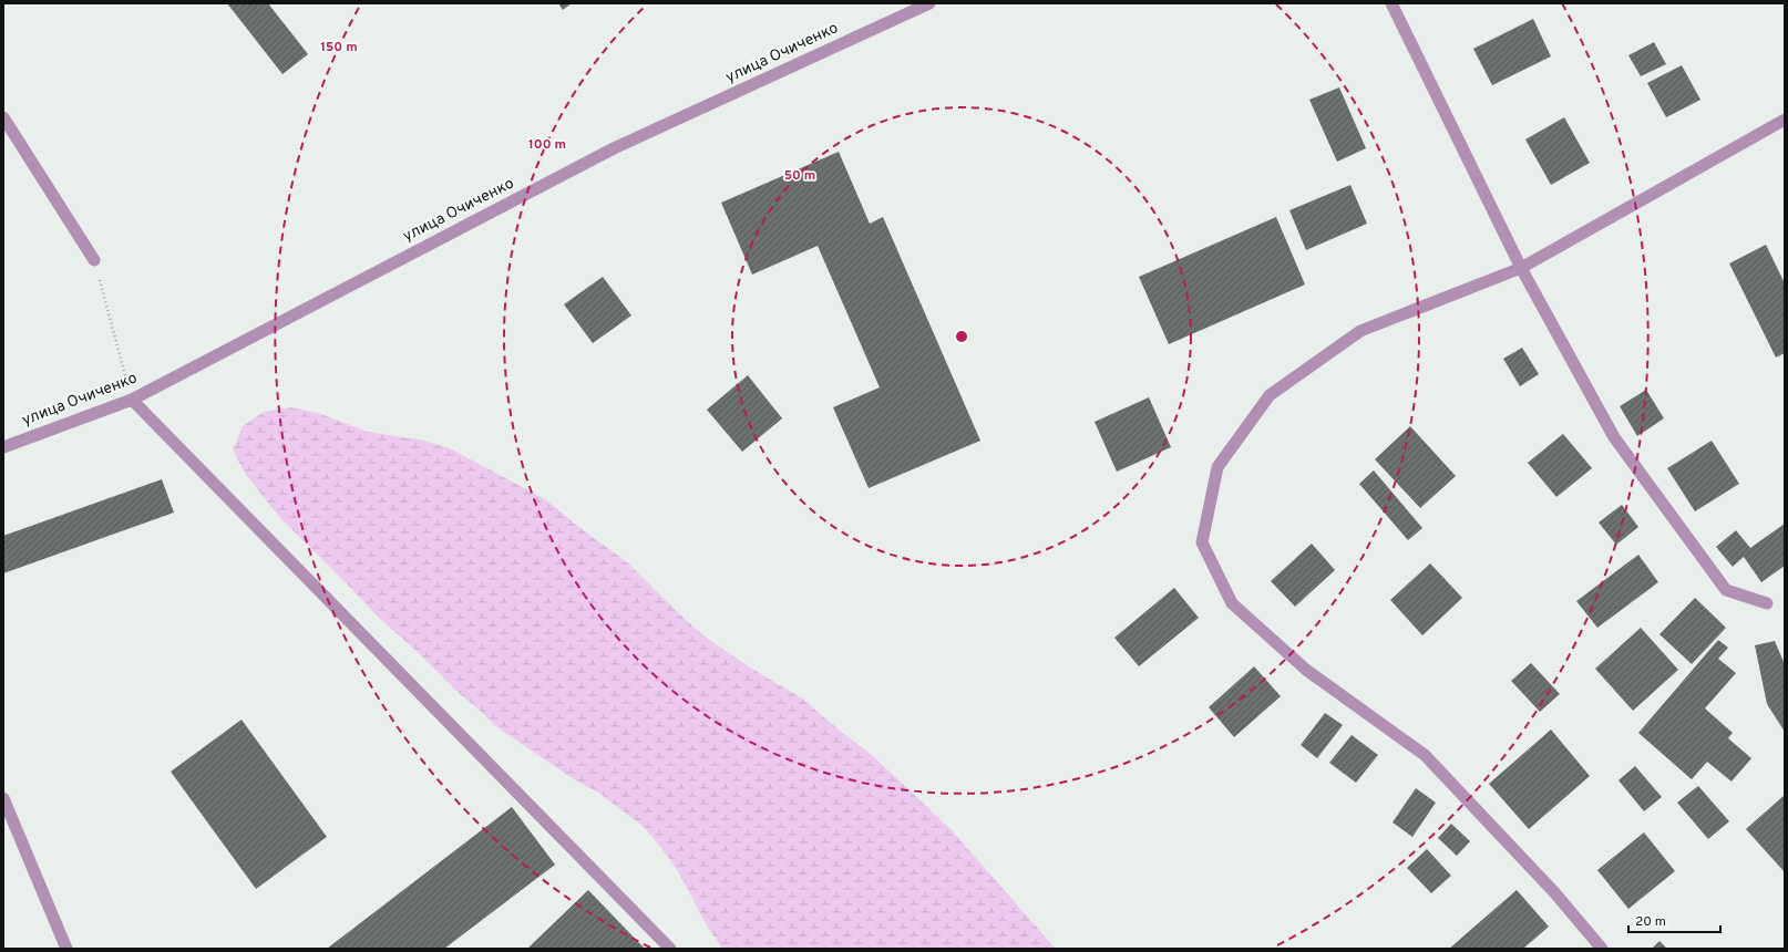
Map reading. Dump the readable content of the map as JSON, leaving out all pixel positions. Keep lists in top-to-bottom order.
{
  "streets": {
    "street": ["улица Очиченко"]
  },
  "scale_bar": "20 m",
  "rings": ["150 m", "100 m", "50 m"]
}
